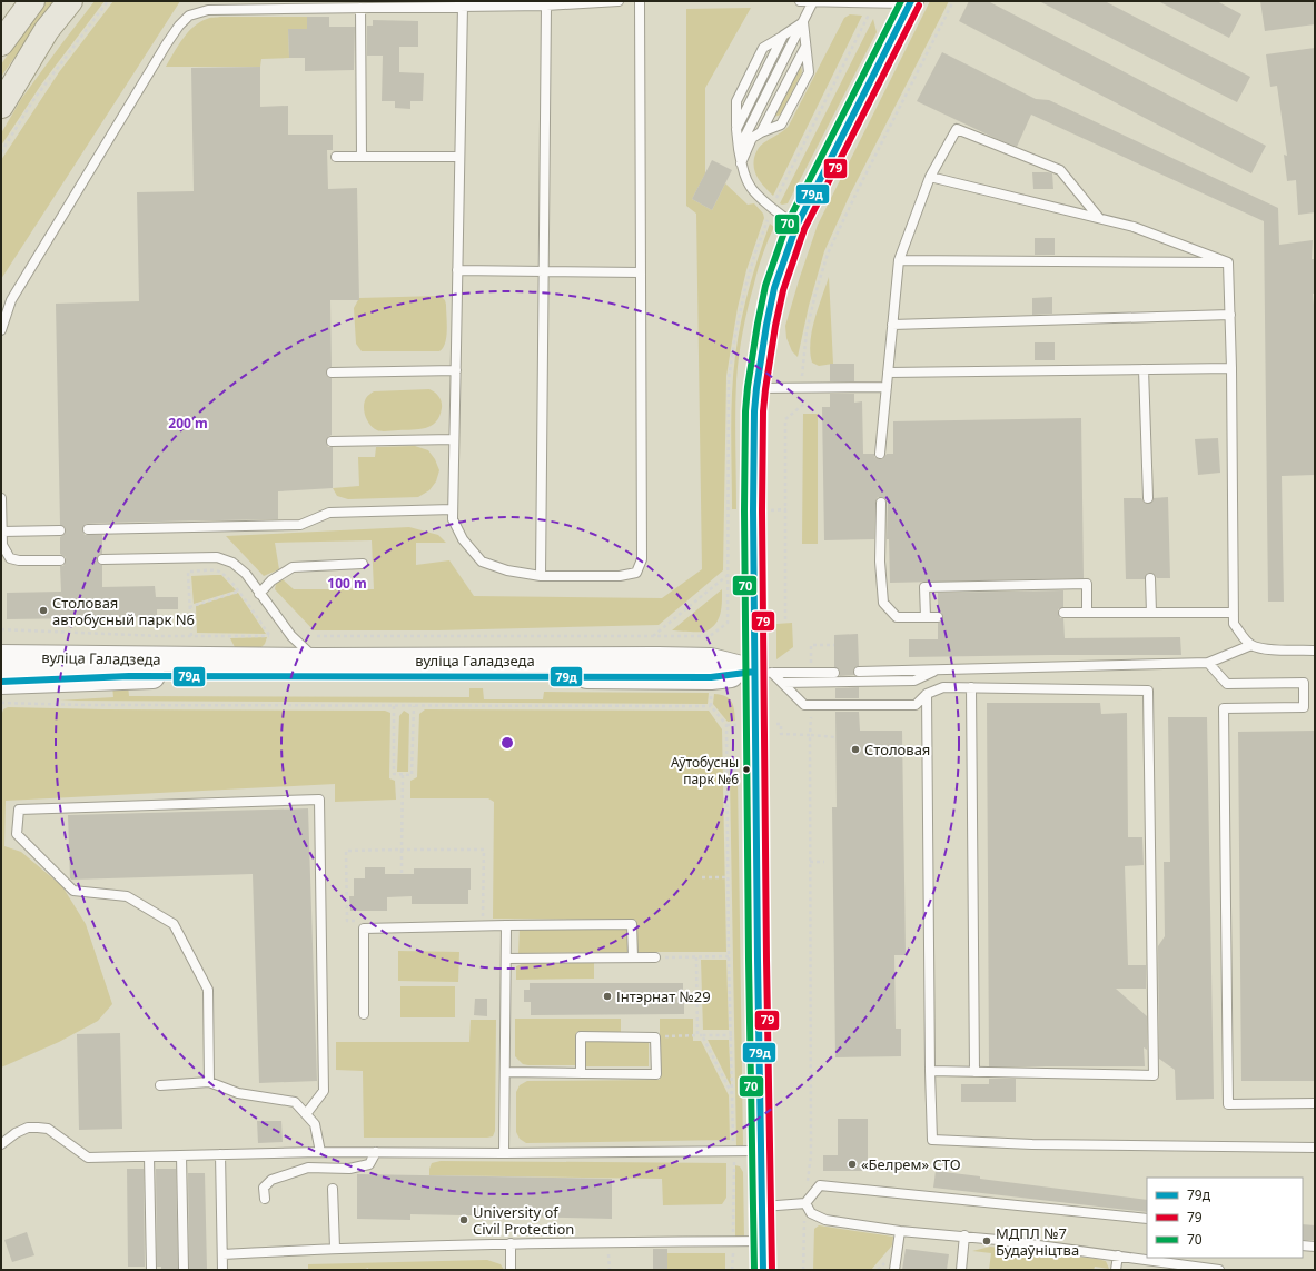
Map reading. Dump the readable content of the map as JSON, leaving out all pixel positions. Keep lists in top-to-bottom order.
{
  "streets": {
    "main road": ["вуліца Галадзеда"]
  },
  "places": [
    "Столовая автобусный парк N6",
    "Столовая",
    "Аўтобусны парк №6",
    "Інтэрнат №29",
    "«Белрем» СТО",
    "University of Civil Protection",
    "МДПЛ №7 Будаўніцтва"
  ],
  "lines": ["transit line 79д", "transit line 70", "transit line 79"],
  "legend": ["79д", "79", "70"],
  "rings": ["200 m", "100 m"]
}
